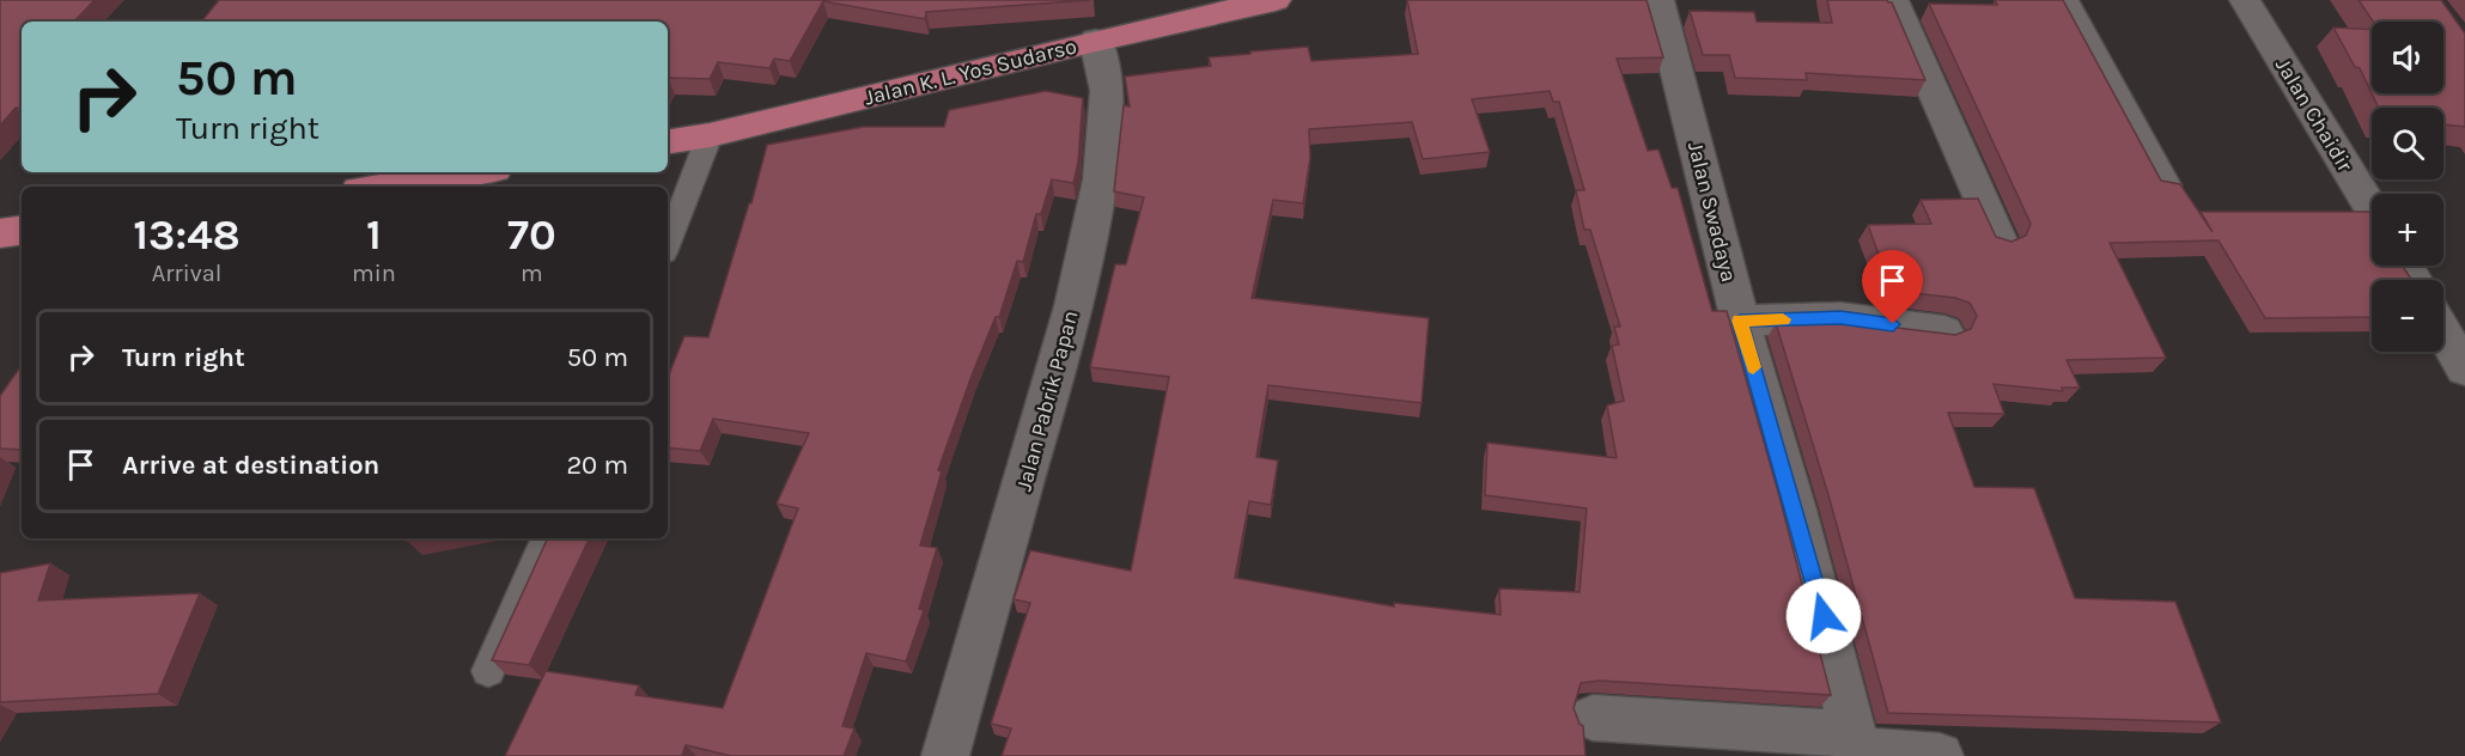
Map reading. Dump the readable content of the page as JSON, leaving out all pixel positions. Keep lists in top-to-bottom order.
{
  "streets": {
    "highway": ["Jalan K. L. Yos Sudarso"],
    "street": ["Jalan Chaidir", "Jalan Swadaya", "Jalan Pabrik Papan"]
  },
  "crossings": [
    ["Jalan K. L. Yos Sudarso", "Jalan Pabrik Papan"]
  ],
  "page": {
    "map_buttons": ["+", "−"],
    "turn": ["50 m", "Turn right"],
    "eta": [
      "13:48",
      "Arrival",
      "1",
      "min",
      "70",
      "m"
    ],
    "list": [
      {
        "name": "Turn right",
        "value": "50 m"
      },
      {
        "name": "Arrive at destination",
        "value": "20 m"
      }
    ]
  }
}
